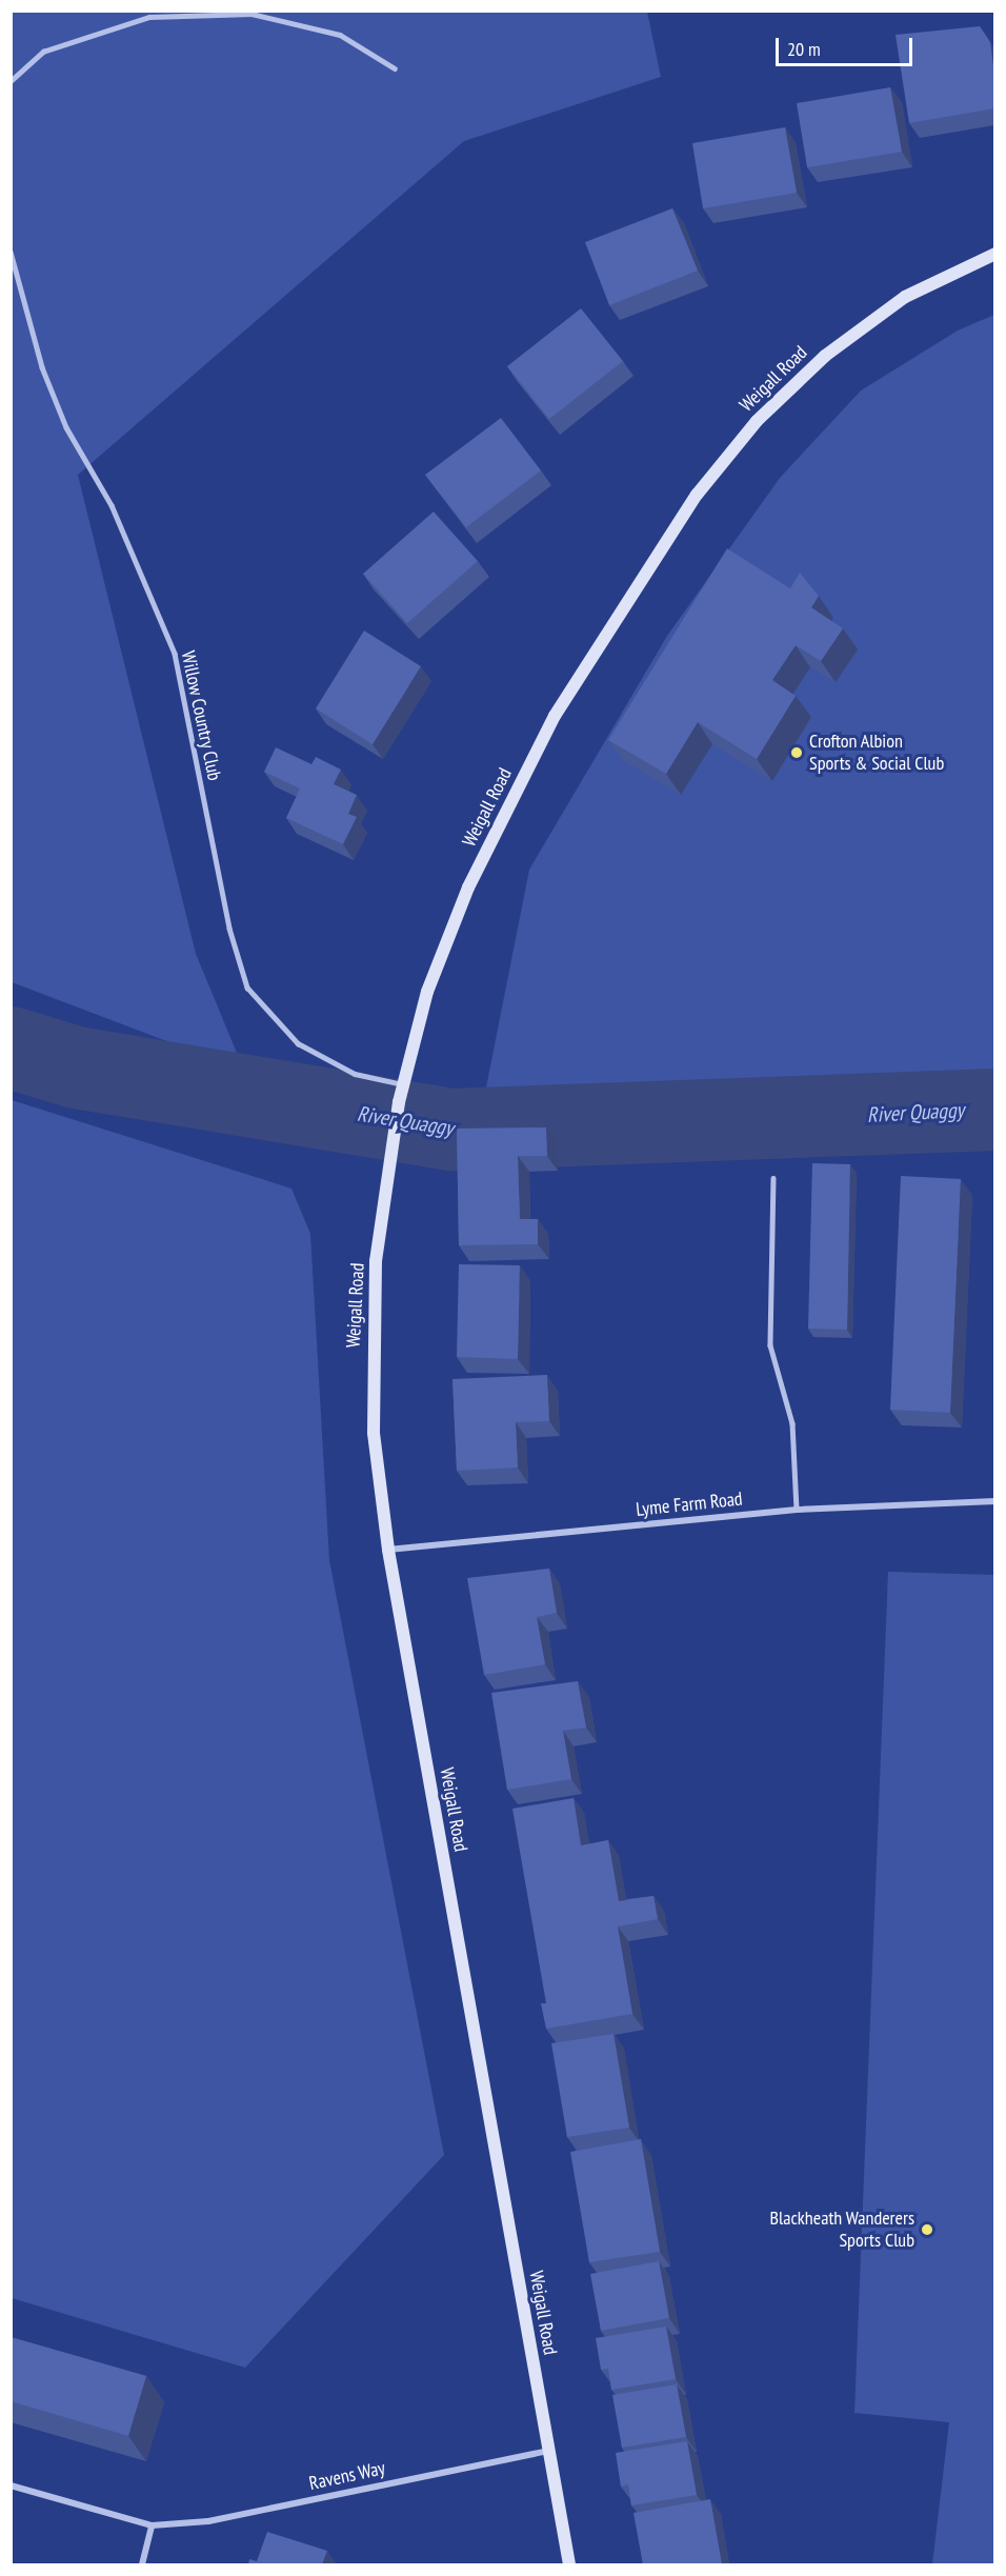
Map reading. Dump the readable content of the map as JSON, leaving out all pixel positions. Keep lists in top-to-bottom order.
{
  "streets": {
    "street": ["Weigall Road", "Lyme Farm Road", "Ravens Way"],
    "lane": ["Willow Country Club"]
  },
  "crossings": [
    ["Weigall Road", "Willow Country Club"],
    ["Weigall Road", "Lyme Farm Road"],
    ["Weigall Road", "Ravens Way"]
  ],
  "water": ["River Quaggy"],
  "places": ["Crofton Albion Sports & Social Club", "Blackheath Wanderers Sports Club"],
  "scale_bar": "20 m"
}
